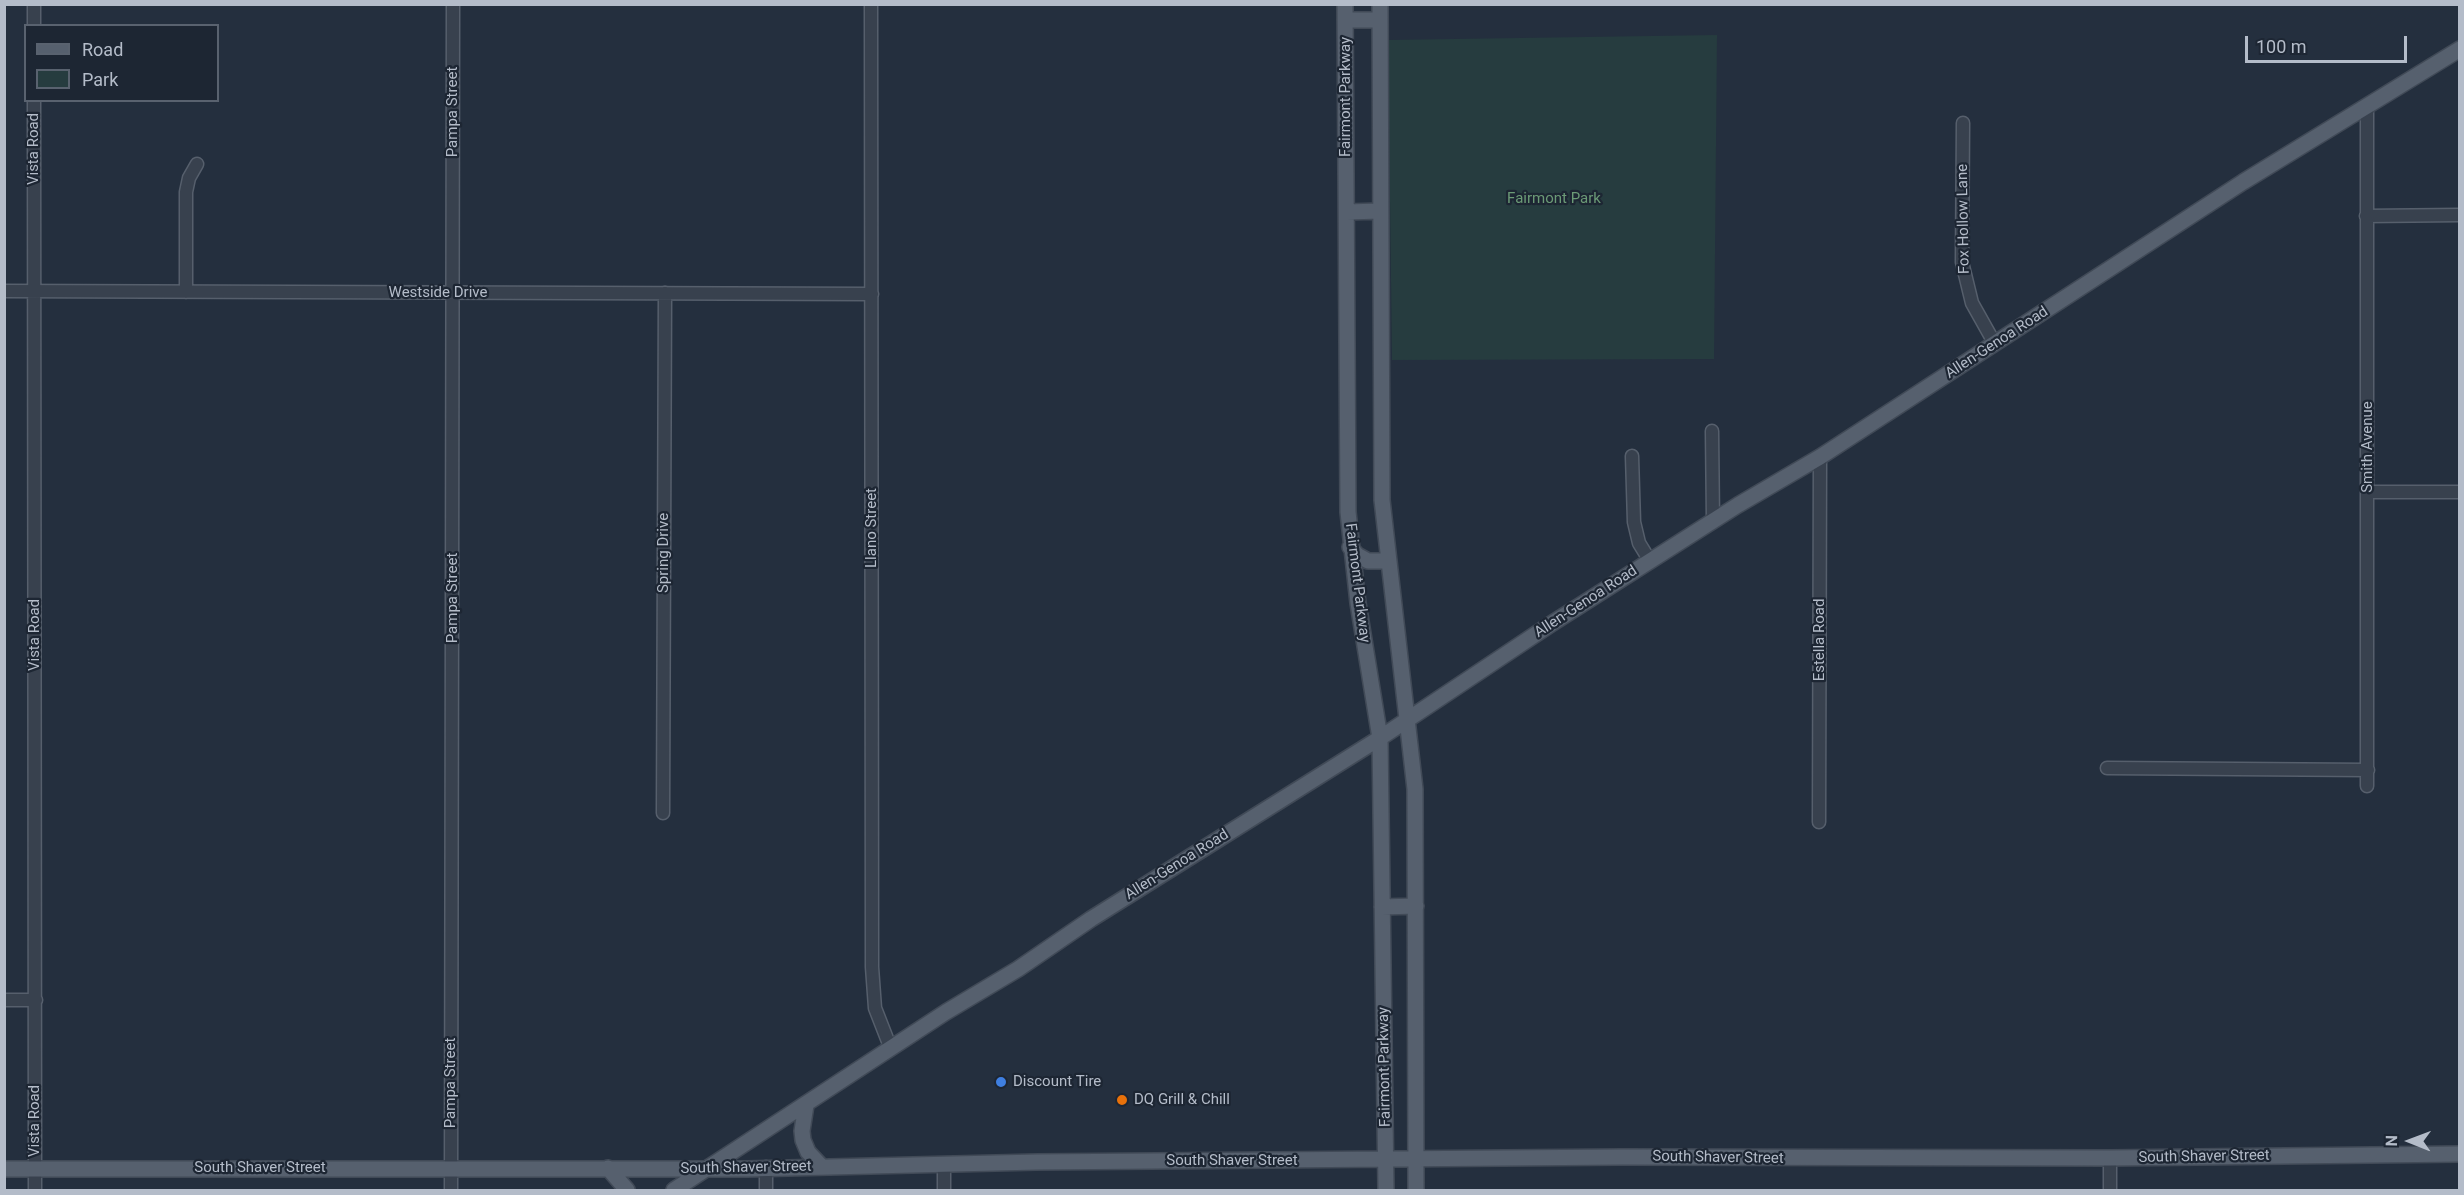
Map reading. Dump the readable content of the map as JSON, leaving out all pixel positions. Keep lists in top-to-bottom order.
{
  "streets": {
    "main road": ["Fairmont Parkway", "Allen-Genoa Road", "South Shaver Street"],
    "street": [
      "Pampa Street",
      "Vista Road",
      "Fox Hollow Lane",
      "Westside Drive",
      "Smith Avenue",
      "Llano Street",
      "Spring Drive",
      "Estella Road"
    ]
  },
  "crossings": [
    ["Fairmont Parkway", "Allen-Genoa Road"],
    ["Fairmont Parkway", "South Shaver Street"],
    ["Pampa Street", "Westside Drive"],
    ["Pampa Street", "South Shaver Street"],
    ["Vista Road", "Westside Drive"],
    ["Vista Road", "South Shaver Street"],
    ["Fox Hollow Lane", "Allen-Genoa Road"],
    ["Westside Drive", "Llano Street"],
    ["Westside Drive", "Spring Drive"],
    ["Allen-Genoa Road", "Smith Avenue"],
    ["Allen-Genoa Road", "Llano Street"],
    ["Allen-Genoa Road", "Estella Road"],
    ["Allen-Genoa Road", "South Shaver Street"]
  ],
  "parks": ["Fairmont Park"],
  "places": ["Discount Tire", "DQ Grill & Chill"],
  "legend": ["Road", "Park"],
  "scale_bar": "100 m",
  "north": "left"
}
